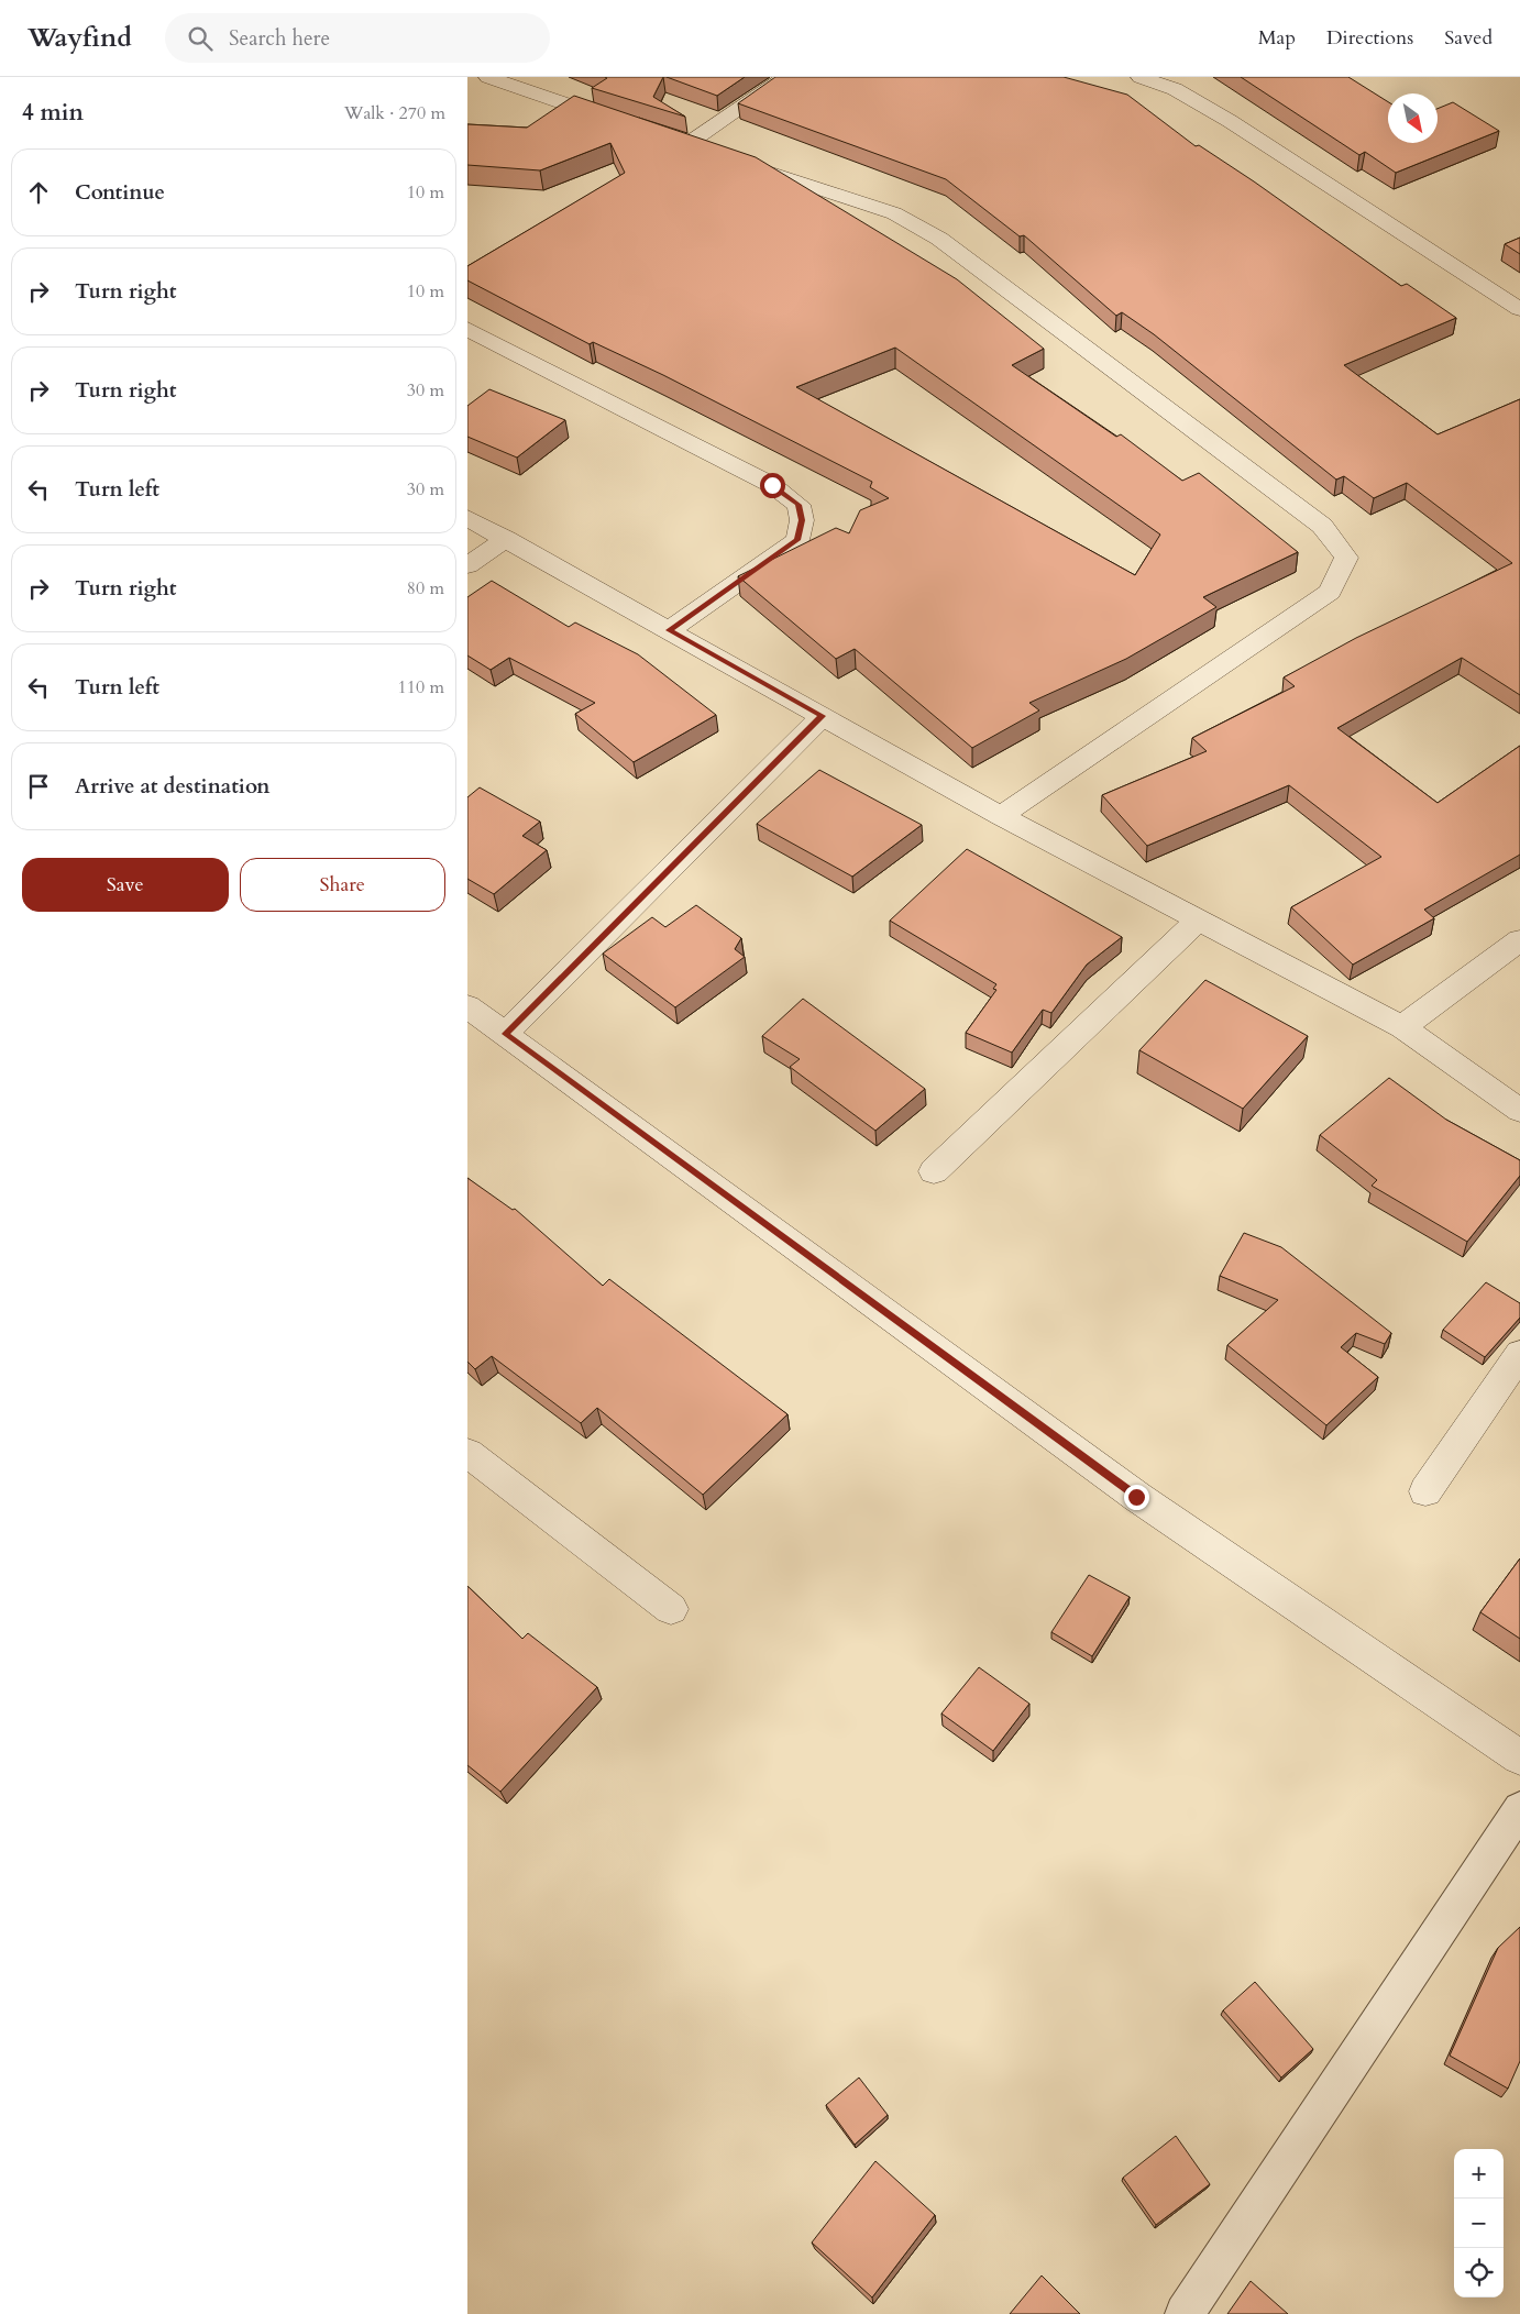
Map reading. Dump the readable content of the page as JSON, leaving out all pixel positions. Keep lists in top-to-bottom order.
{
  "north": "bottom right",
  "page": {
    "header": "Wayfind",
    "search": "Search here",
    "nav": ["Map", "Directions", "Saved"],
    "heading": ["4 min", "Walk · 270 m"],
    "list": [
      ["Continue", "10 m"],
      ["Turn right", "10 m"],
      ["Turn right", "30 m"],
      ["Turn left", "30 m"],
      ["Turn right", "80 m"],
      ["Turn left", "110 m"],
      "Arrive at destination"
    ],
    "buttons": ["Save", "Share"],
    "map_buttons": ["+", "−"]
  }
}
